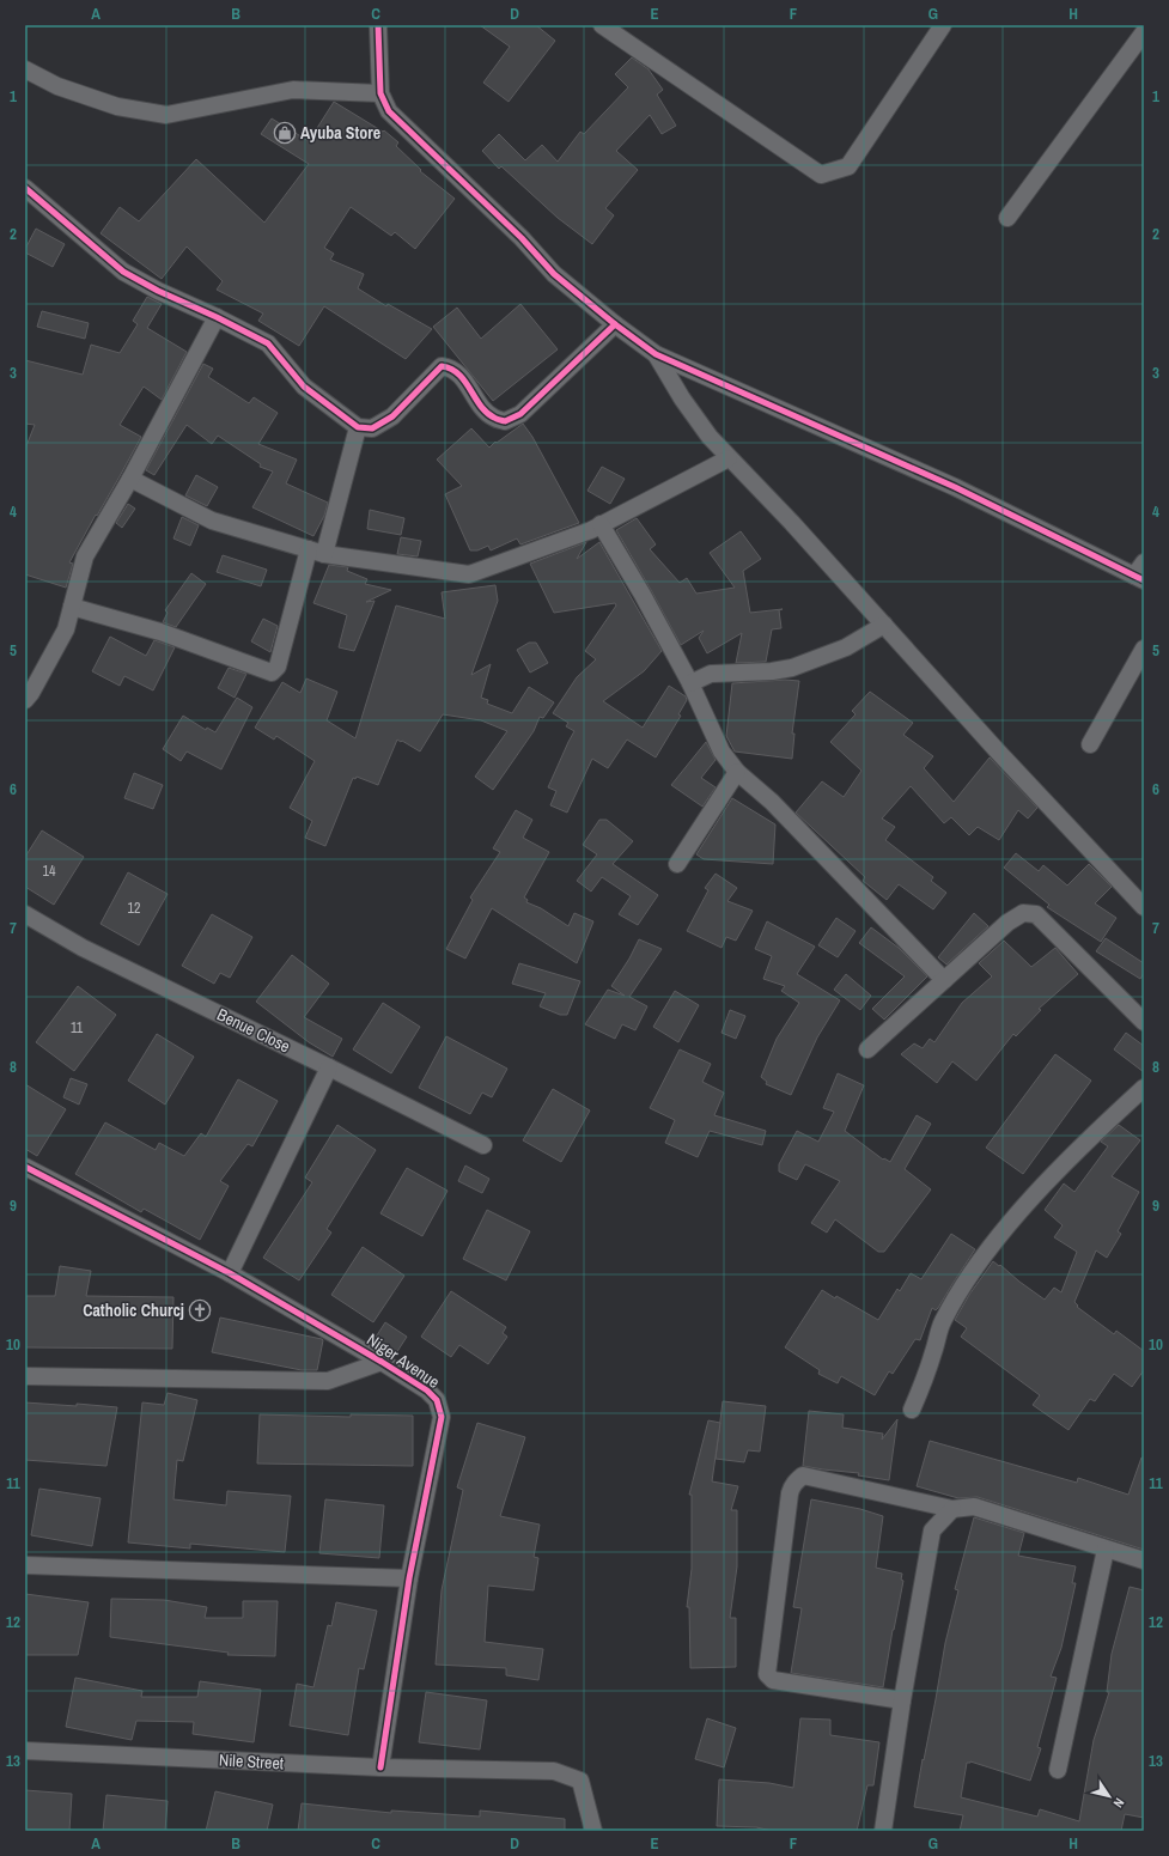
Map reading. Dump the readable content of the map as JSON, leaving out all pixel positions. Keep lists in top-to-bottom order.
{
  "streets": {
    "street": ["Benue Close", "Niger Avenue", "Nile Street"]
  },
  "crossings": [
    ["Niger Avenue", "Nile Street"]
  ],
  "places": {
    "shop": ["Ayuba Store"],
    "church": ["Catholic Churcj"]
  },
  "house_numbers": ["14", "12", "11"],
  "north": "bottom right",
  "grid": {
    "columns": [
      "A",
      "B",
      "C",
      "D",
      "E",
      "F",
      "G",
      "H"
    ],
    "rows": [
      "1",
      "2",
      "3",
      "4",
      "5",
      "6",
      "7",
      "8",
      "9",
      "10",
      "11",
      "12",
      "13"
    ]
  }
}
